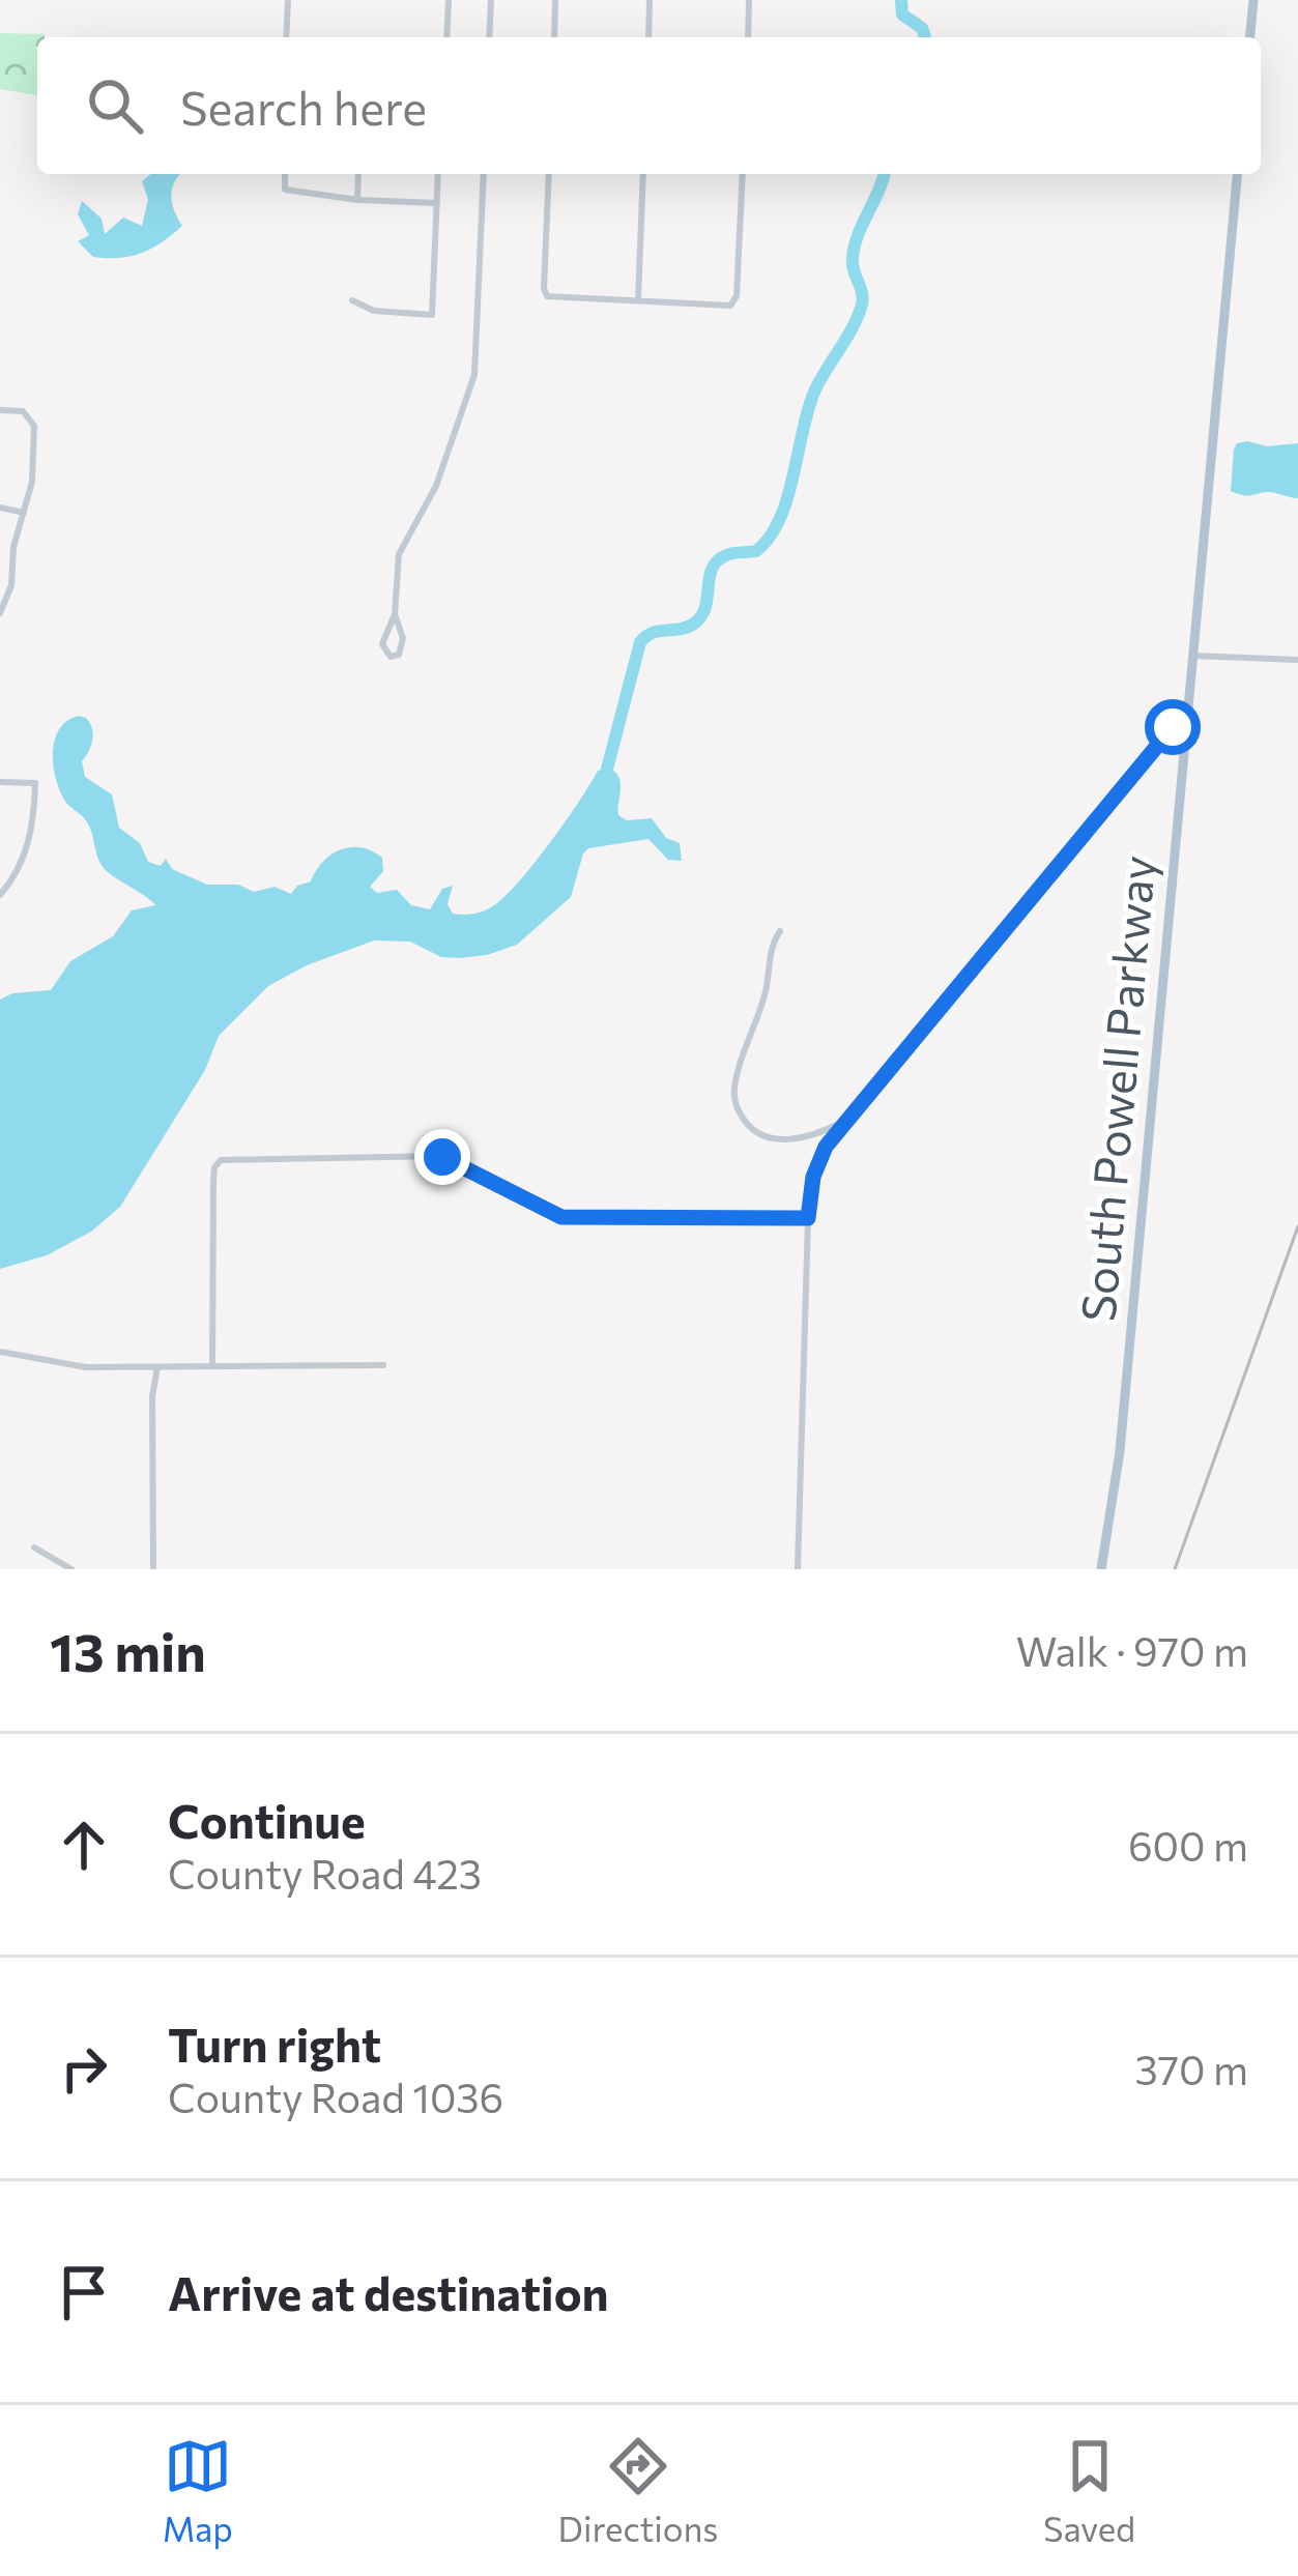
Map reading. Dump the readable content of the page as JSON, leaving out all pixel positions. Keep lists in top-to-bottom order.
{
  "streets": {
    "main road": ["South Powell Parkway"]
  },
  "page": {
    "search": "Search here",
    "heading": ["13 min", "Walk · 970 m"],
    "list": [
      ["Continue", "County Road 423", "600 m"],
      ["Turn right", "County Road 1036", "370 m"],
      "Arrive at destination"
    ],
    "nav": ["Map", "Directions", "Saved"]
  }
}
